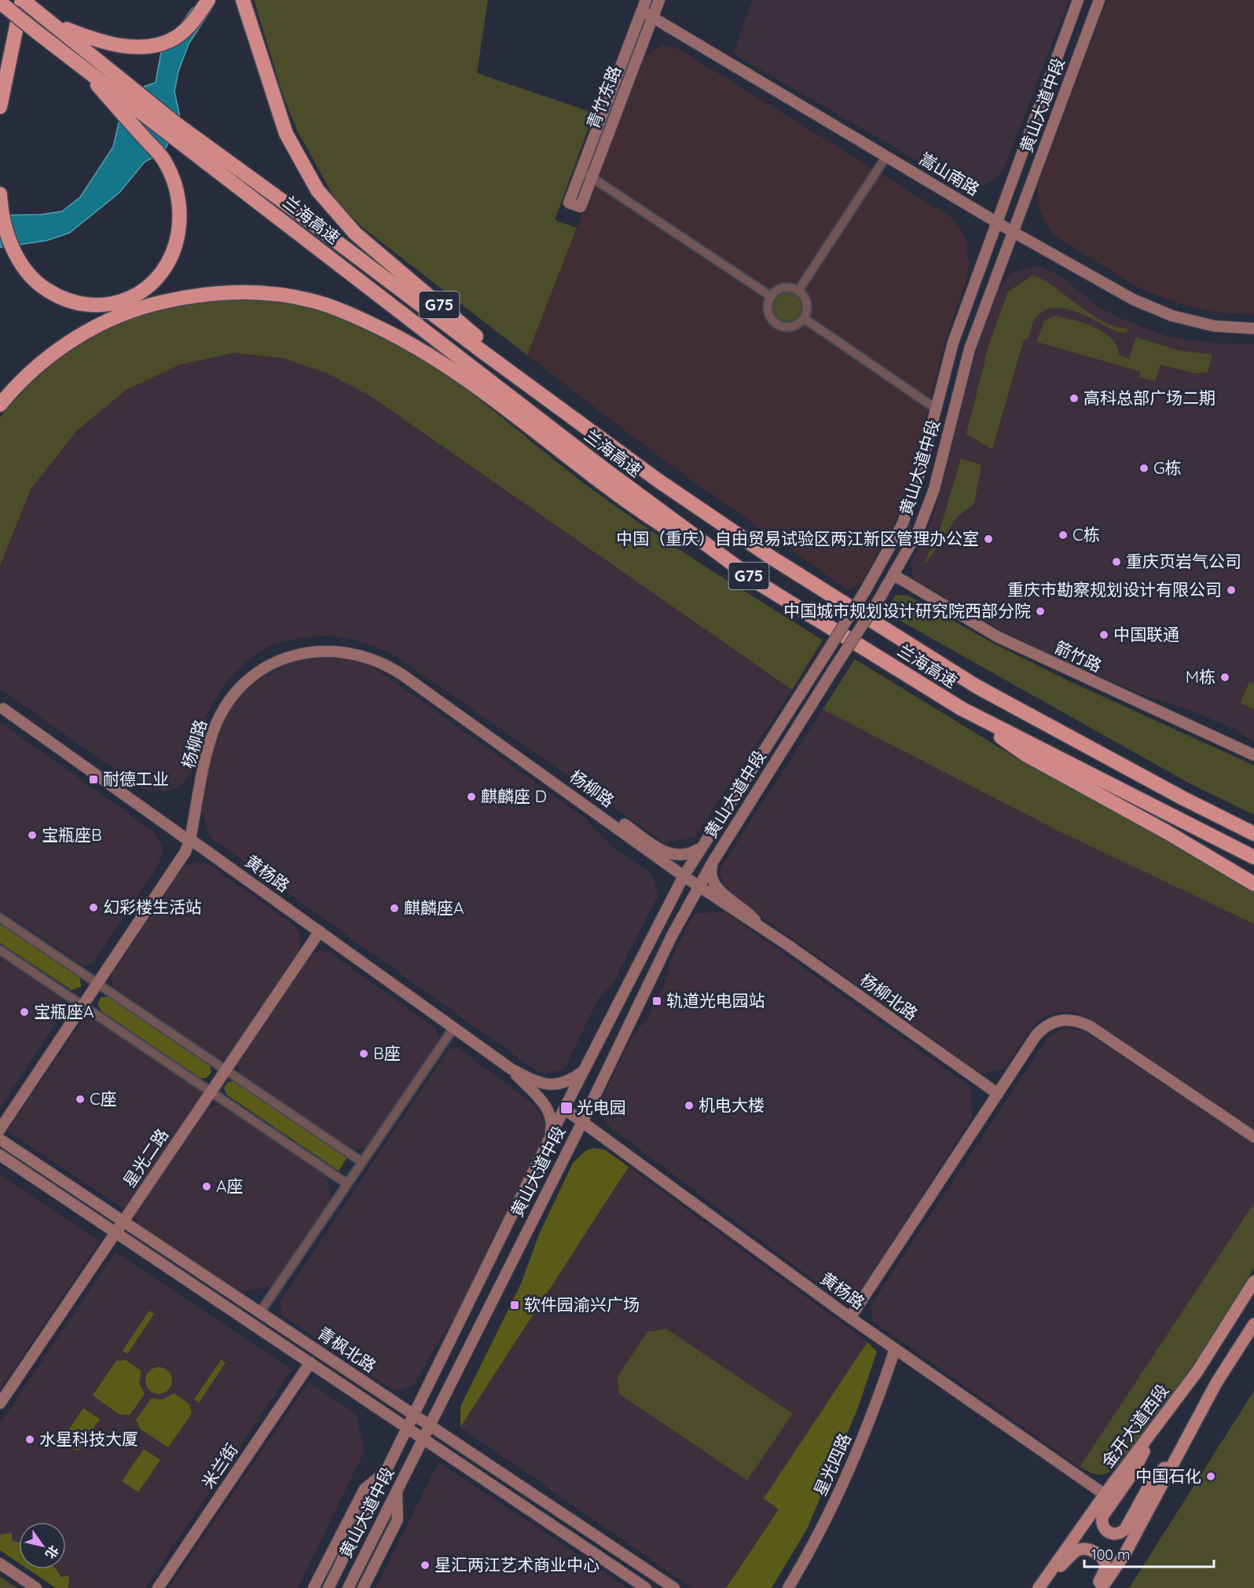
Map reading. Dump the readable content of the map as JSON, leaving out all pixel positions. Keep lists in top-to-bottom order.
{
  "streets": {
    "highway": ["兰海高速", "G75"],
    "main road": ["金开大道西段"],
    "street": [
      "青竹东路",
      "黄山大道中段",
      "嵩山南路",
      "箭竹路",
      "杨柳路",
      "黄杨路",
      "杨柳北路",
      "星光二路",
      "青枫北路",
      "星光四路",
      "米兰街"
    ]
  },
  "crossings": [
    ["青竹东路", "嵩山南路"],
    ["黄山大道中段", "嵩山南路"],
    ["黄山大道中段", "箭竹路"],
    ["黄山大道中段", "杨柳路"],
    ["黄山大道中段", "黄杨路"],
    ["黄山大道中段", "青枫北路"],
    ["兰海高速", "G75"],
    ["杨柳路", "黄杨路"],
    ["杨柳路", "杨柳北路"],
    ["黄杨路", "星光二路"],
    ["黄杨路", "金开大道西段"],
    ["黄杨路", "星光四路"],
    ["星光二路", "青枫北路"],
    ["青枫北路", "米兰街"]
  ],
  "places": {
    "other": [
      "高科总部广场二期",
      "G栋",
      "C栋",
      "中国（重庆）自由贸易试验区两江新区管理办公室",
      "重庆页岩气公司",
      "重庆市勘察规划设计有限公司",
      "中国城市规划设计研究院西部分院",
      "中国联通",
      "M栋",
      "麒麟座 D",
      "宝瓶座B",
      "幻彩楼生活站",
      "麒麟座A",
      "宝瓶座A",
      "B座",
      "C座",
      "机电大楼",
      "A座",
      "水星科技大厦",
      "中国石化",
      "星汇两江艺术商业中心"
    ],
    "transit": [
      "耐德工业",
      "轨道光电园站",
      "光电园",
      "软件园渝兴广场"
    ]
  },
  "scale_bar": "100 m",
  "north": "bottom right"
}
